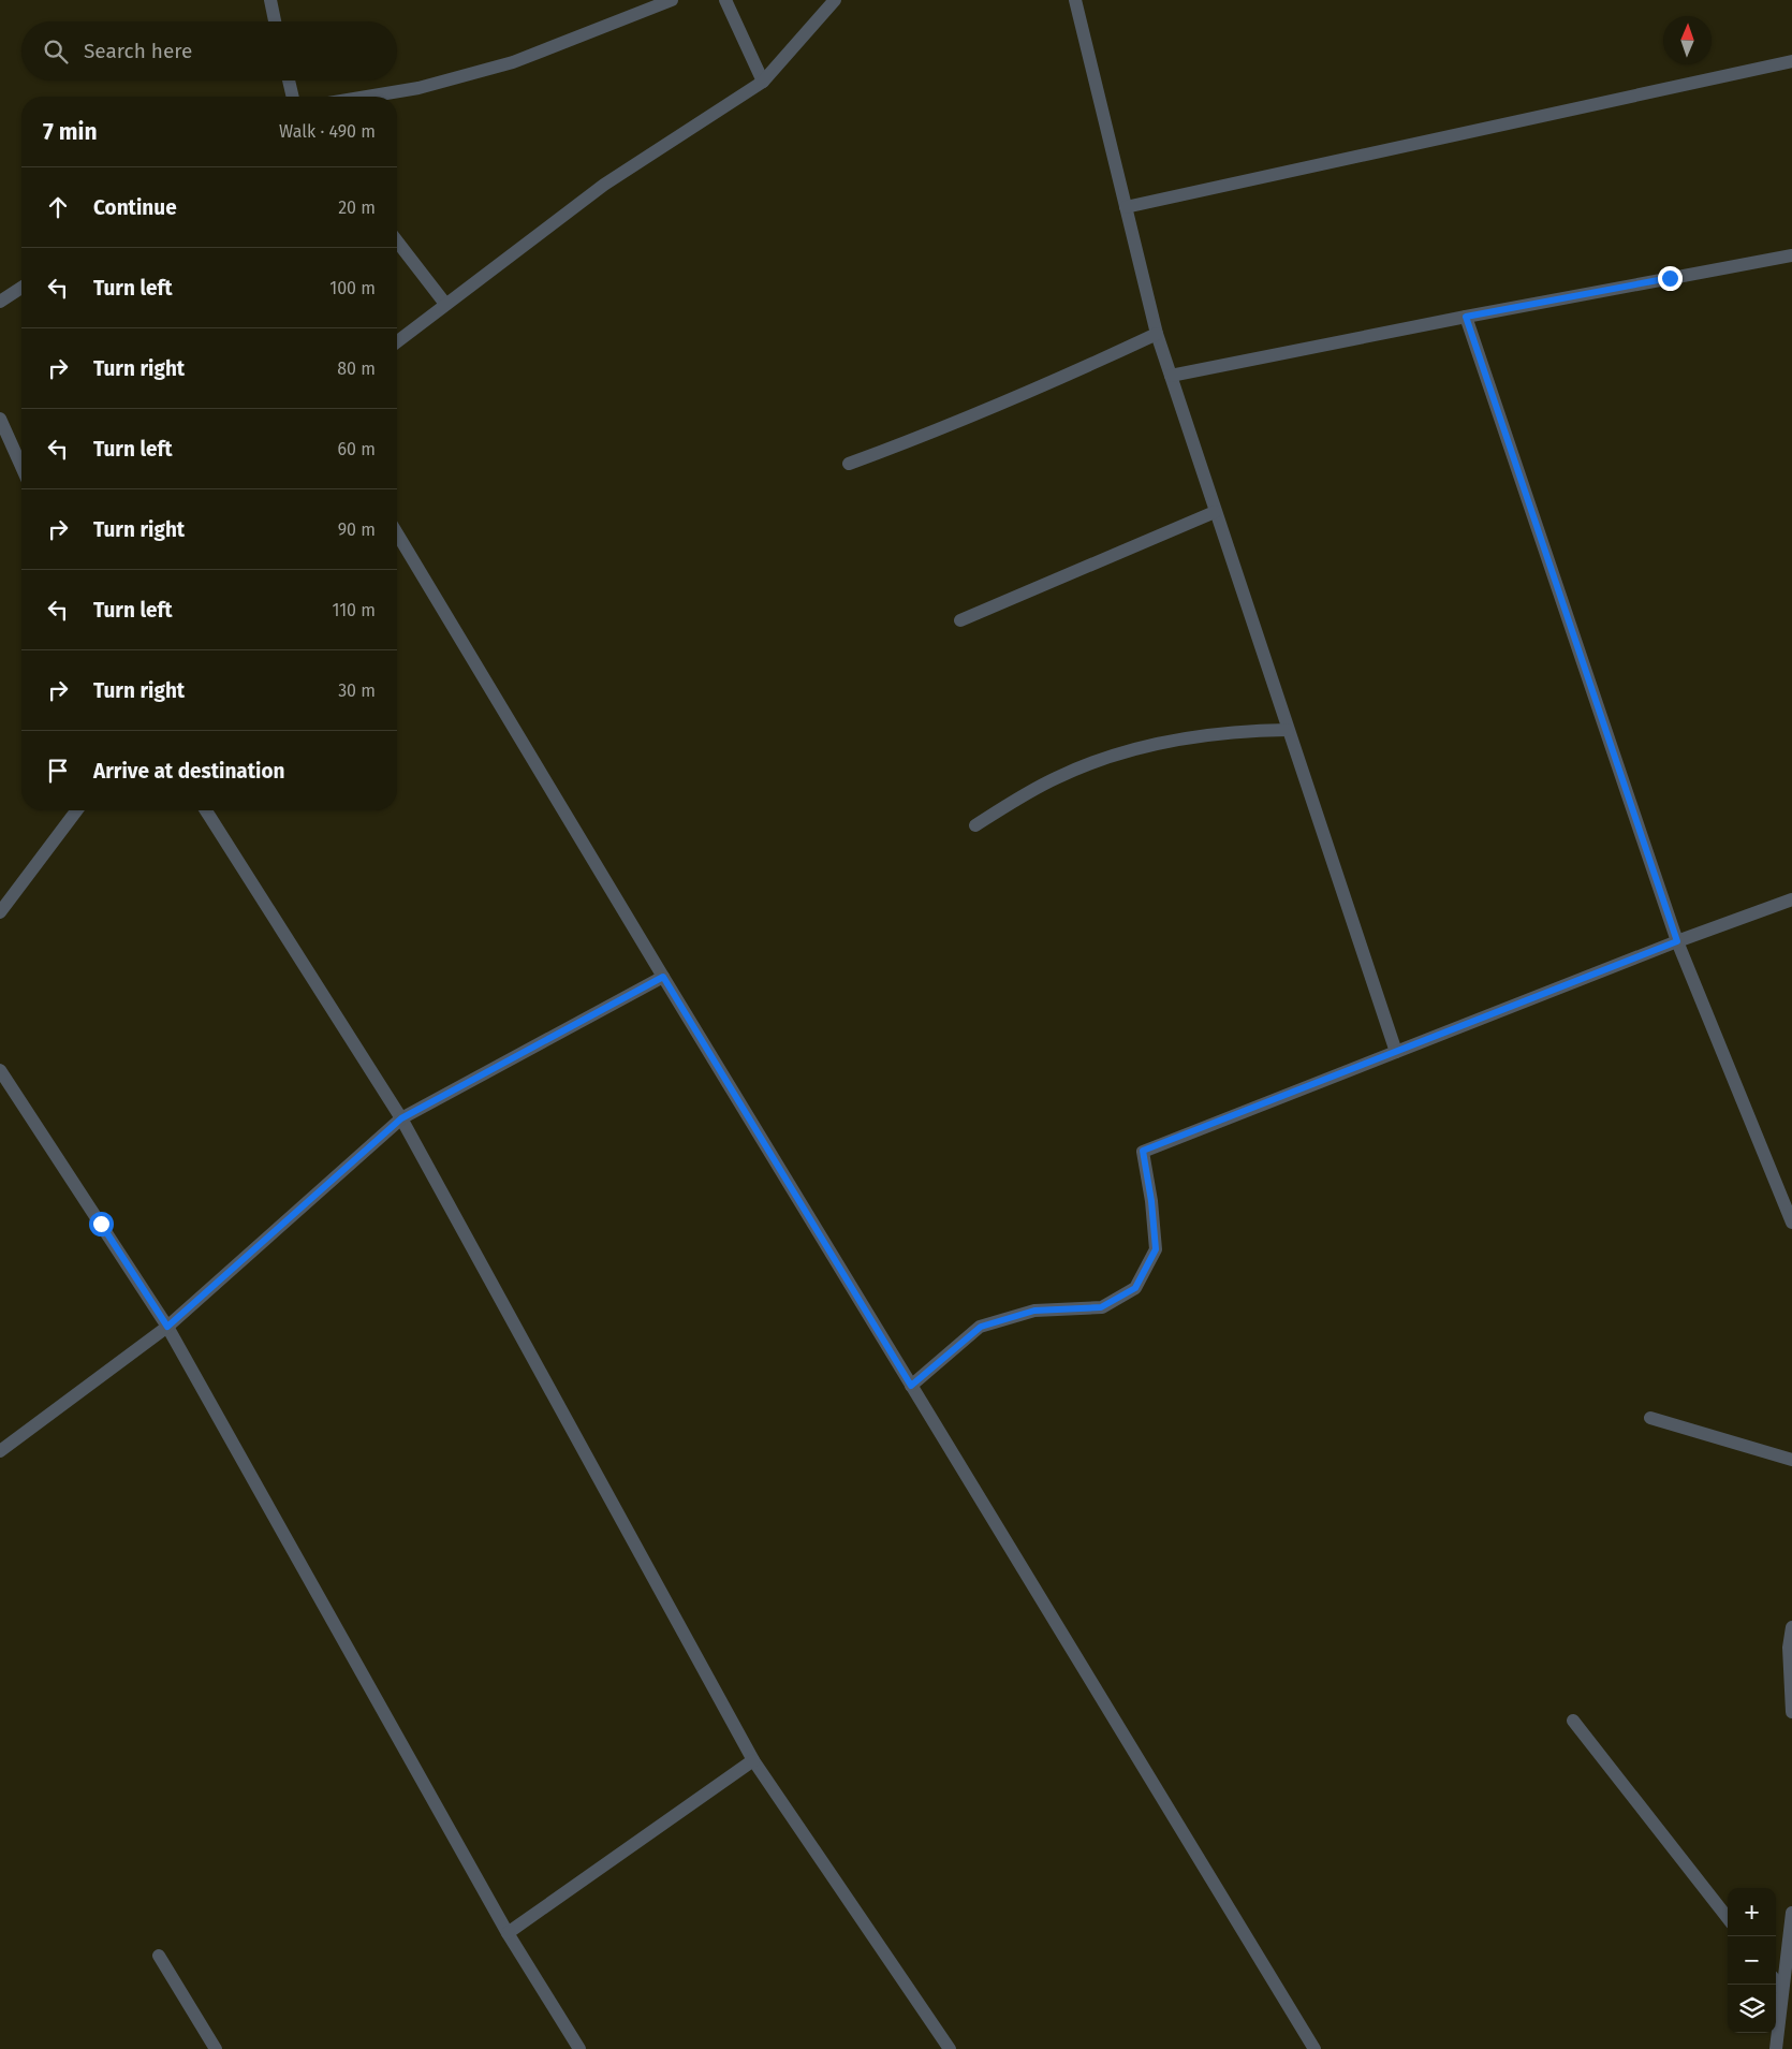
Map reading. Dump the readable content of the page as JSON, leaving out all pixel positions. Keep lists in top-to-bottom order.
{
  "north": "top",
  "page": {
    "search": "Search here",
    "heading": ["7 min", "Walk · 490 m"],
    "list": [
      ["Continue", "20 m"],
      ["Turn left", "100 m"],
      ["Turn right", "80 m"],
      ["Turn left", "60 m"],
      ["Turn right", "90 m"],
      ["Turn left", "110 m"],
      ["Turn right", "30 m"],
      "Arrive at destination"
    ],
    "map_buttons": ["+", "−"]
  }
}
